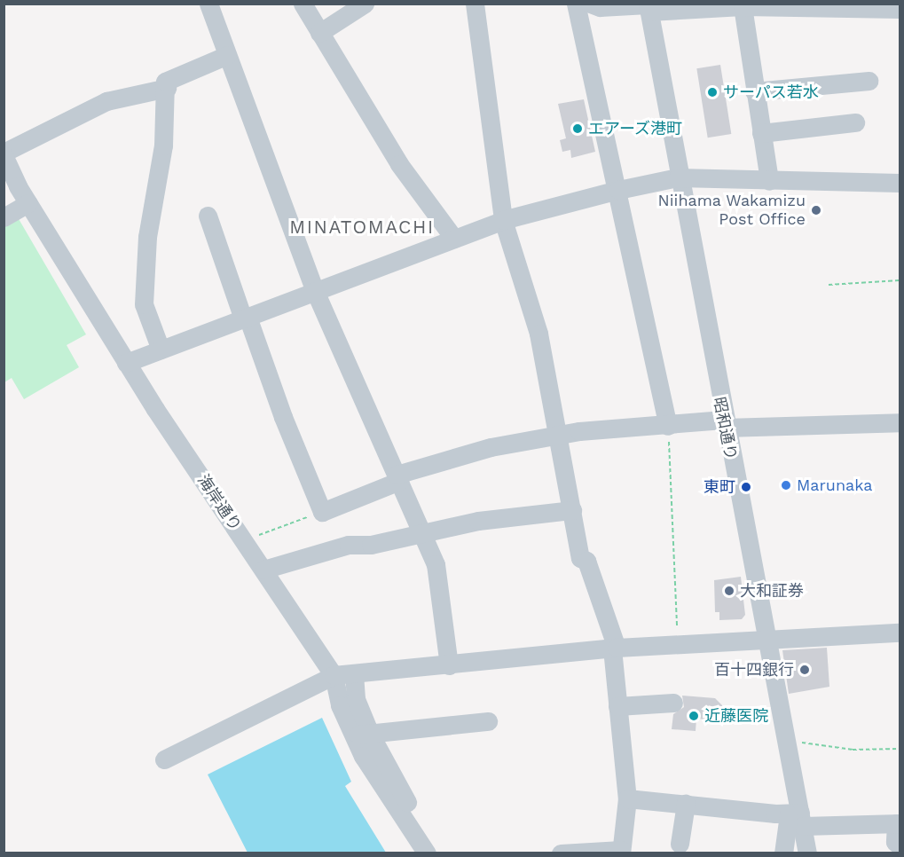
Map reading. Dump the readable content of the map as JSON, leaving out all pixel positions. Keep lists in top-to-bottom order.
{
  "streets": {
    "street": ["昭和通り", "海岸通り"]
  },
  "districts": ["MINATOMACHI"],
  "places": [
    "サーパス若水",
    "エアーズ港町",
    "Niihama Wakamizu Post Office",
    "Marunaka",
    "東町",
    "大和証券",
    "百十四銀行",
    "近藤医院"
  ]
}
